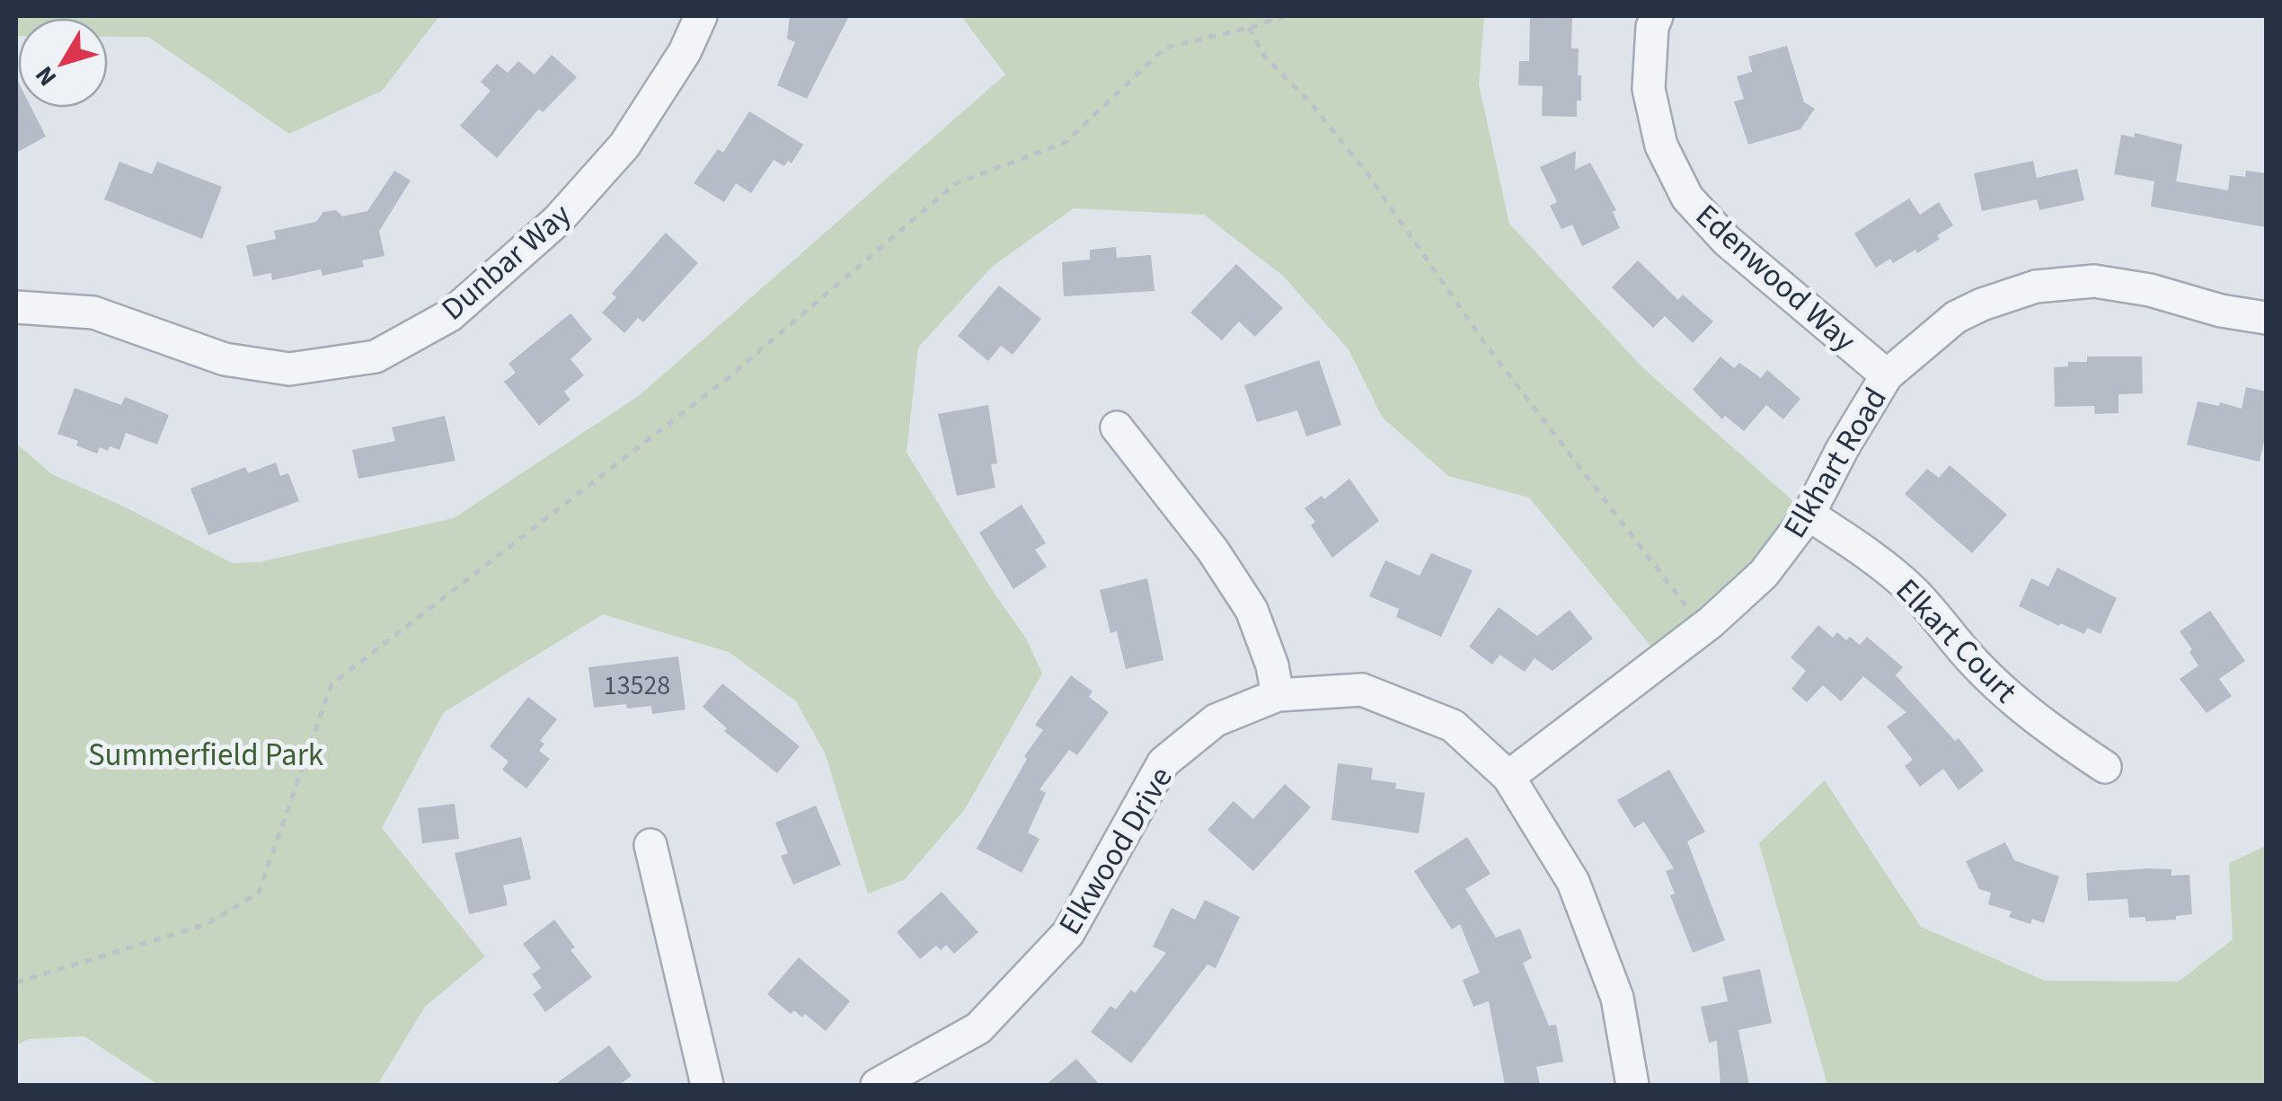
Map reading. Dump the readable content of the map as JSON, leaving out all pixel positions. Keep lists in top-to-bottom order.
{
  "streets": {
    "street": [
      "Dunbar Way",
      "Edenwood Way",
      "Elkhart Road",
      "Elkart Court",
      "Elkwood Drive"
    ]
  },
  "crossings": [
    ["Edenwood Way", "Elkhart Road"],
    ["Elkhart Road", "Elkart Court"],
    ["Elkhart Road", "Elkwood Drive"]
  ],
  "parks": ["Summerfield Park"],
  "house_numbers": ["13528"],
  "north": "bottom left"
}
